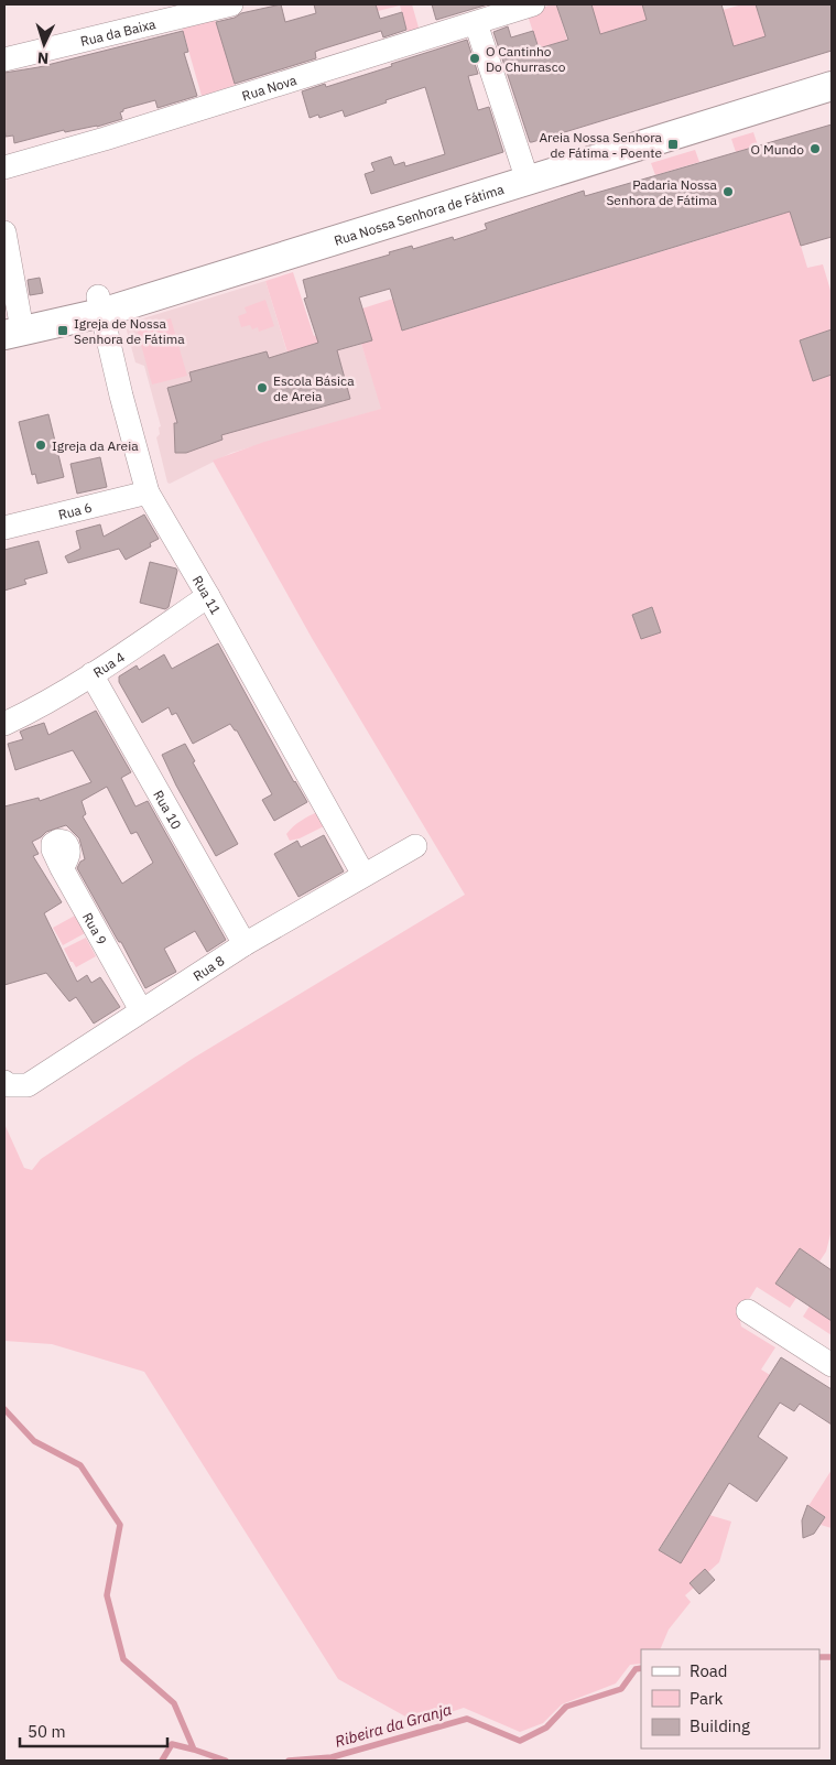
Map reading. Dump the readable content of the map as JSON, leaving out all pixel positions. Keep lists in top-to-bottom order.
{
  "streets": {
    "street": [
      "Rua da Baixa",
      "Rua Nova",
      "Rua Nossa Senhora de Fátima",
      "Rua 6",
      "Rua 11",
      "Rua 4",
      "Rua 10",
      "Rua 9",
      "Rua 8"
    ]
  },
  "crossings": [
    ["Rua Nossa Senhora de Fátima", "Rua 11"],
    ["Rua 6", "Rua 11"],
    ["Rua 11", "Rua 4"],
    ["Rua 11", "Rua 8"],
    ["Rua 4", "Rua 10"],
    ["Rua 10", "Rua 8"],
    ["Rua 9", "Rua 8"]
  ],
  "water": ["Ribeira da Granja"],
  "places": {
    "other": [
      "O Cantinho Do Churrasco",
      "O Mundo",
      "Padaria Nossa Senhora de Fátima",
      "Escola Básica de Areia",
      "Igreja da Areia"
    ],
    "transit": ["Areia Nossa Senhora de Fátima - Poente", "Igreja de Nossa Senhora de Fátima"]
  },
  "legend": ["Road", "Park", "Building"],
  "scale_bar": "50 m",
  "north": "bottom"
}
